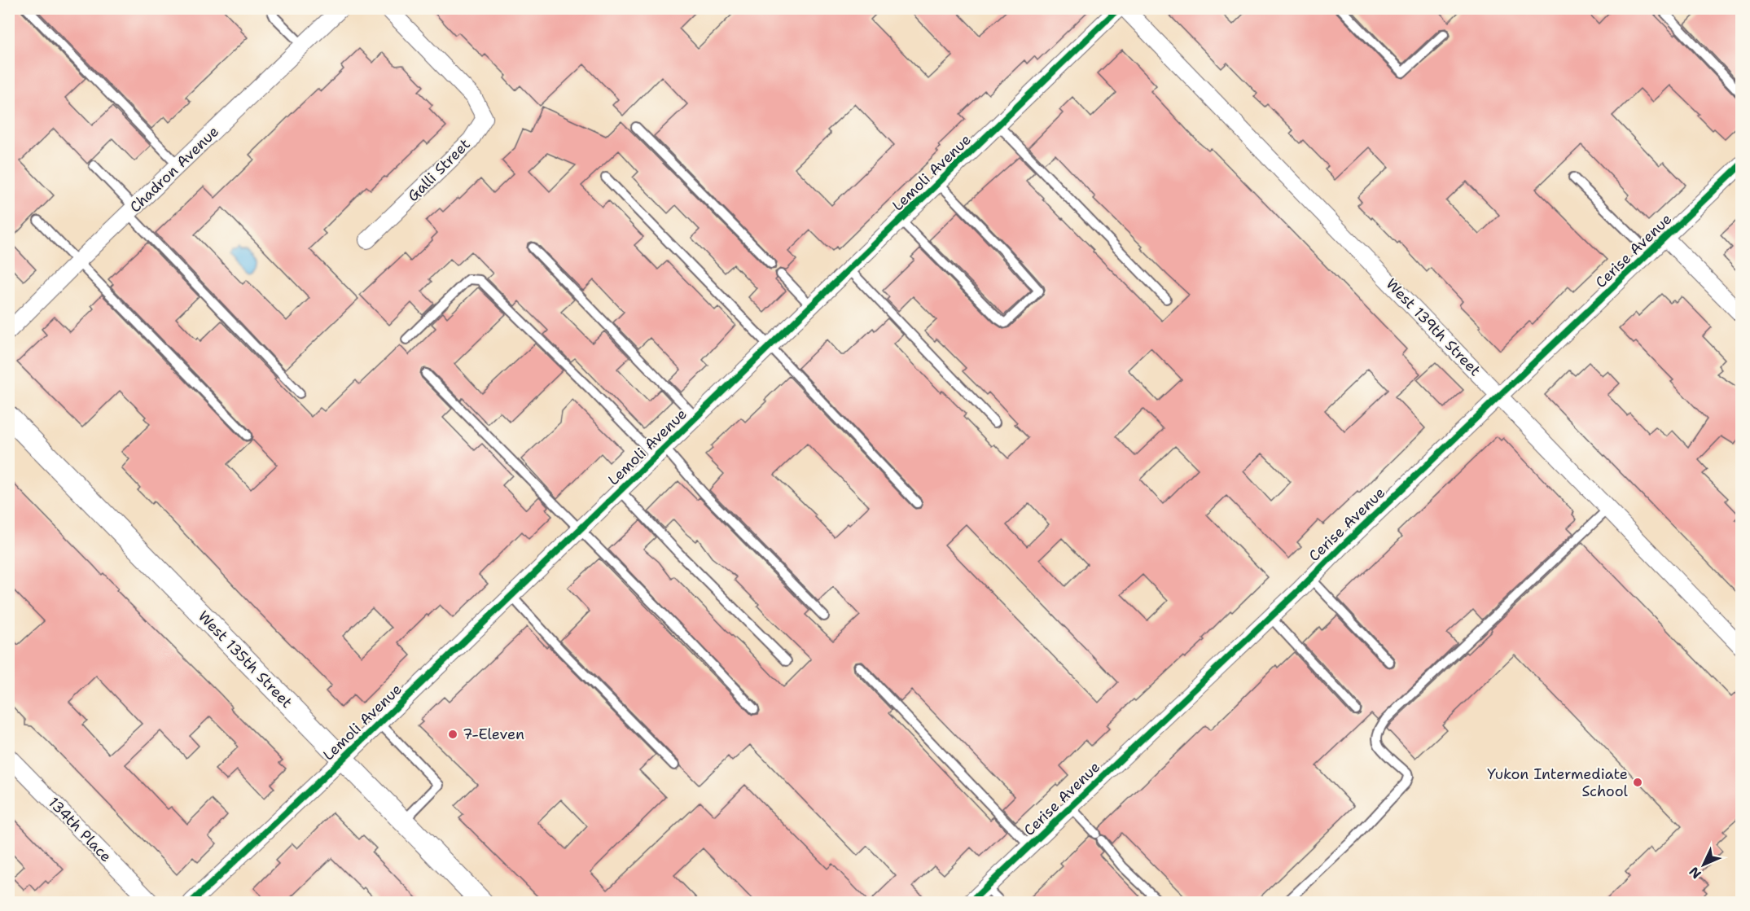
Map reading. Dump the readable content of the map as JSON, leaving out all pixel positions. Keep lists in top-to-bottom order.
{
  "streets": {
    "street": [
      "Chadron Avenue",
      "Galli Street",
      "Lemoli Avenue",
      "Cerise Avenue",
      "West 139th Street",
      "West 135th Street",
      "134th Place"
    ]
  },
  "crossings": [
    ["Lemoli Avenue", "West 135th Street"],
    ["Cerise Avenue", "West 139th Street"]
  ],
  "places": ["7-Eleven", "Yukon Intermediate School"],
  "north": "bottom left"
}
